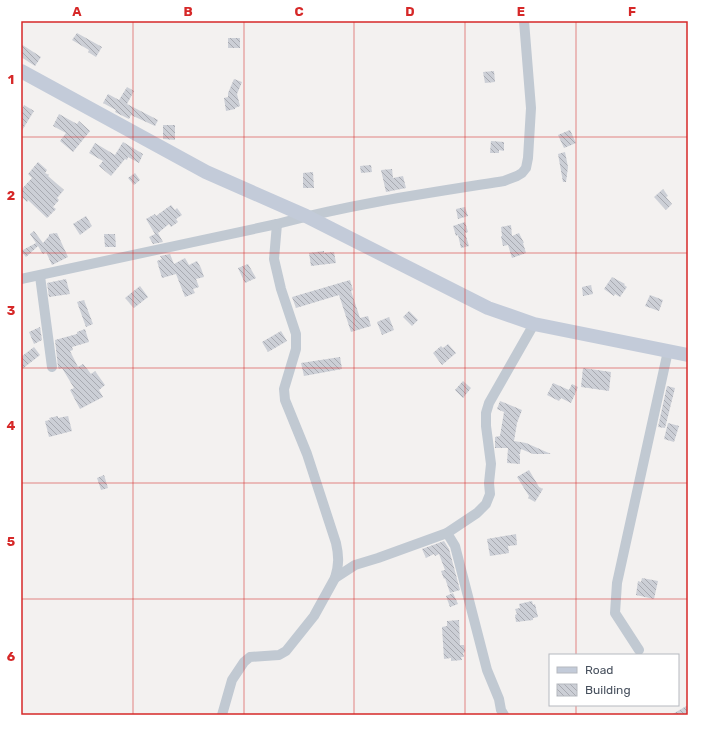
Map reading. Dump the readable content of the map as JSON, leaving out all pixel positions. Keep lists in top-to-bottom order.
{
  "legend": ["Road", "Building"],
  "grid": {
    "columns": [
      "A",
      "B",
      "C",
      "D",
      "E",
      "F"
    ],
    "rows": [
      "1",
      "2",
      "3",
      "4",
      "5",
      "6"
    ]
  }
}
